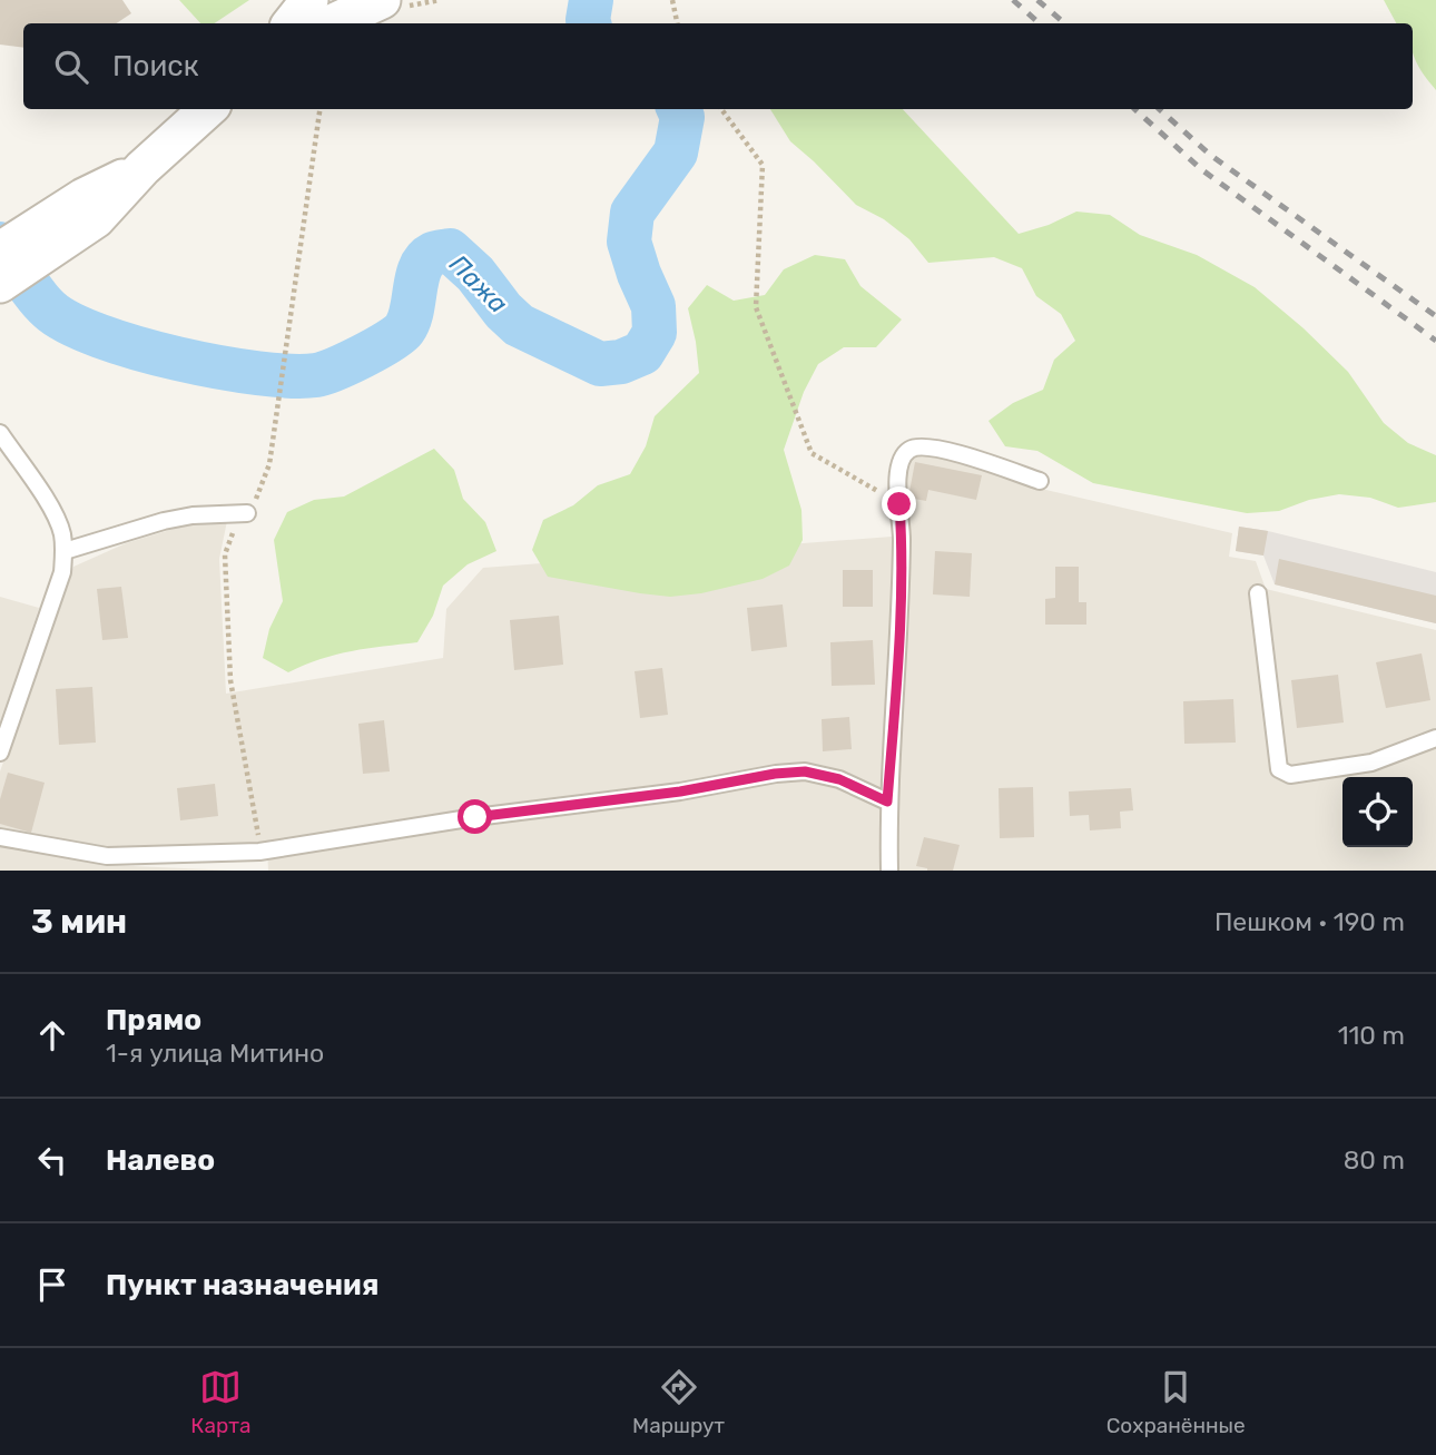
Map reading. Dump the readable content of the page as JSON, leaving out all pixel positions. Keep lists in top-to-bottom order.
{
  "water": ["Пажа"],
  "page": {
    "search": "Поиск",
    "heading": ["3 мин", "Пешком · 190 m"],
    "list": [
      ["Прямо", "1-я улица Митино", "110 m"],
      ["Налево", "80 m"],
      "Пункт назначения"
    ],
    "nav": ["Карта", "Маршрут", "Сохранённые"]
  }
}
